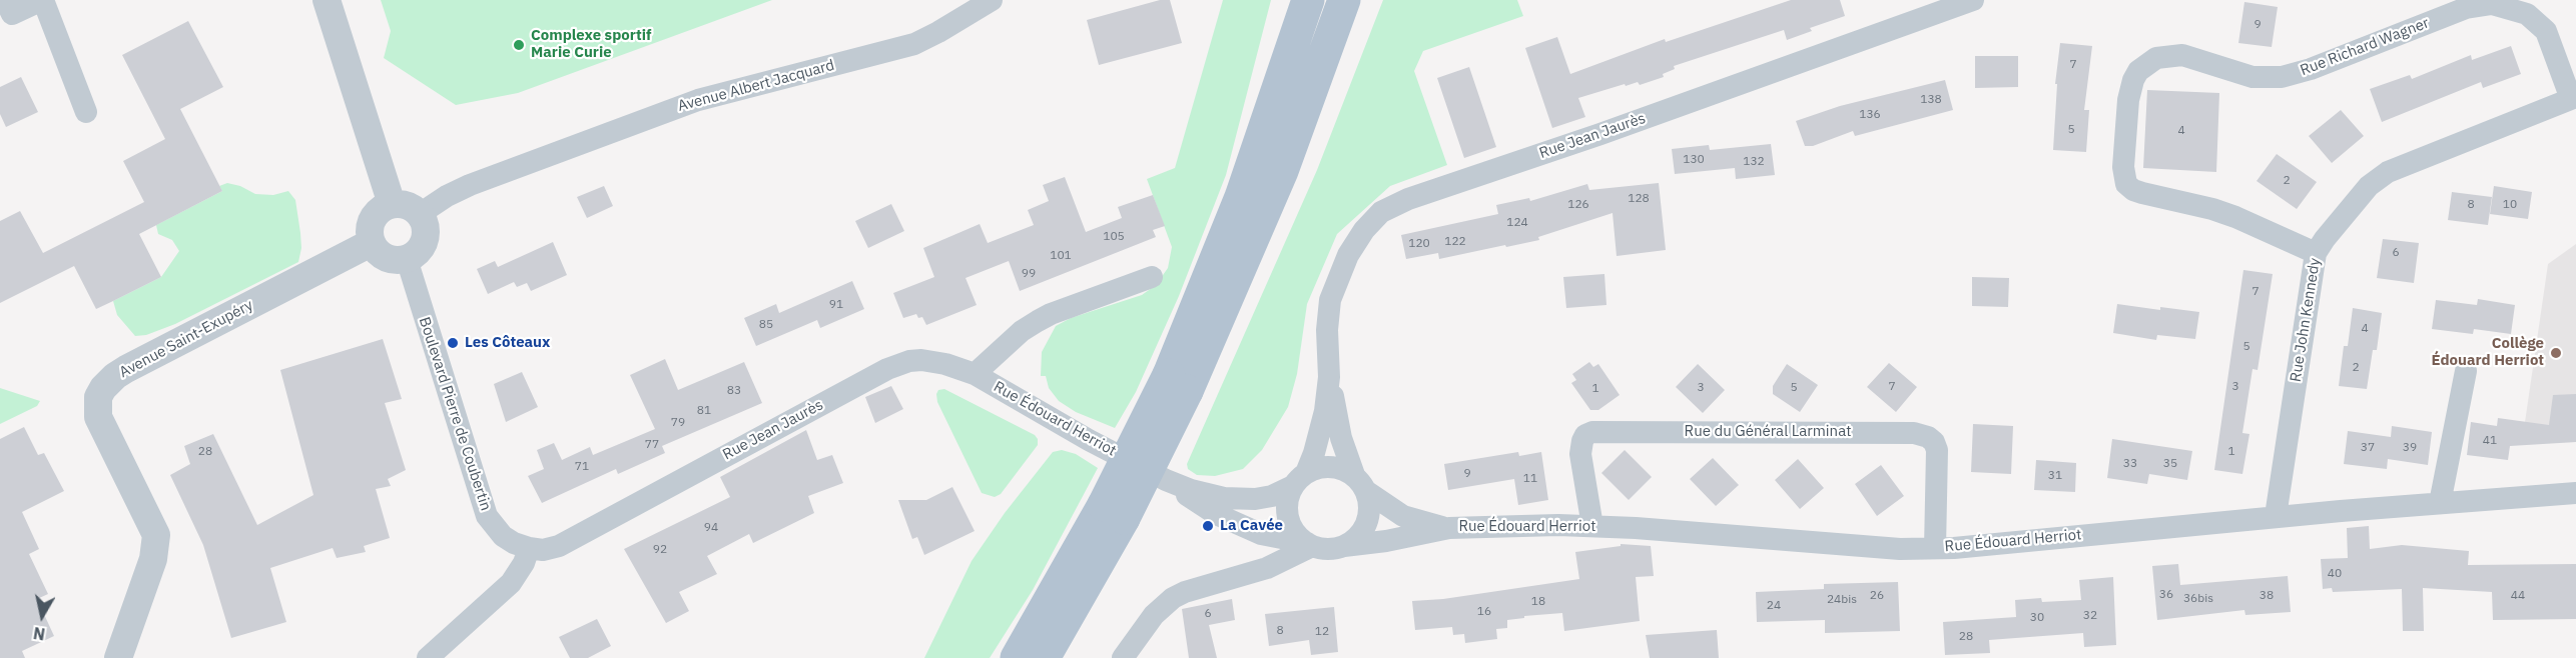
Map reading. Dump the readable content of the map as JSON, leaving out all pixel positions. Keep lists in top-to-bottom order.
{
  "streets": {
    "street": [
      "Rue Richard Wagner",
      "Avenue Albert Jacquard",
      "Rue Jean Jaurès",
      "Rue John Kennedy",
      "Avenue Saint-Exupéry",
      "Boulevard Pierre de Coubertin",
      "Rue Édouard Herriot",
      "Rue du Général Larminat"
    ]
  },
  "crossings": [
    ["Rue Richard Wagner", "Rue John Kennedy"],
    ["Avenue Albert Jacquard", "Avenue Saint-Exupéry"],
    ["Avenue Albert Jacquard", "Boulevard Pierre de Coubertin"],
    ["Rue Jean Jaurès", "Boulevard Pierre de Coubertin"],
    ["Rue Jean Jaurès", "Rue Édouard Herriot"],
    ["Rue John Kennedy", "Rue Édouard Herriot"],
    ["Avenue Saint-Exupéry", "Boulevard Pierre de Coubertin"],
    ["Rue Édouard Herriot", "Rue du Général Larminat"]
  ],
  "places": [
    "Complexe sportif Marie Curie",
    "Les Côteaux",
    "Collège Édouard Herriot",
    "La Cavée"
  ],
  "house_numbers": [
    "9",
    "7",
    "138",
    "136",
    "5",
    "4",
    "130",
    "132",
    "2",
    "128",
    "126",
    "8",
    "10",
    "124",
    "105",
    "122",
    "120",
    "6",
    "101",
    "99",
    "7",
    "91",
    "85",
    "4",
    "5",
    "2",
    "7",
    "3",
    "3",
    "5",
    "1",
    "83",
    "81",
    "79",
    "41",
    "77",
    "37",
    "39",
    "28",
    "1",
    "33",
    "35",
    "71",
    "9",
    "31",
    "11",
    "94",
    "92",
    "40",
    "36",
    "26",
    "38",
    "44",
    "36bis",
    "24bis",
    "18",
    "24",
    "16",
    "6",
    "32",
    "30",
    "8",
    "12",
    "28"
  ],
  "north": "bottom"
}
